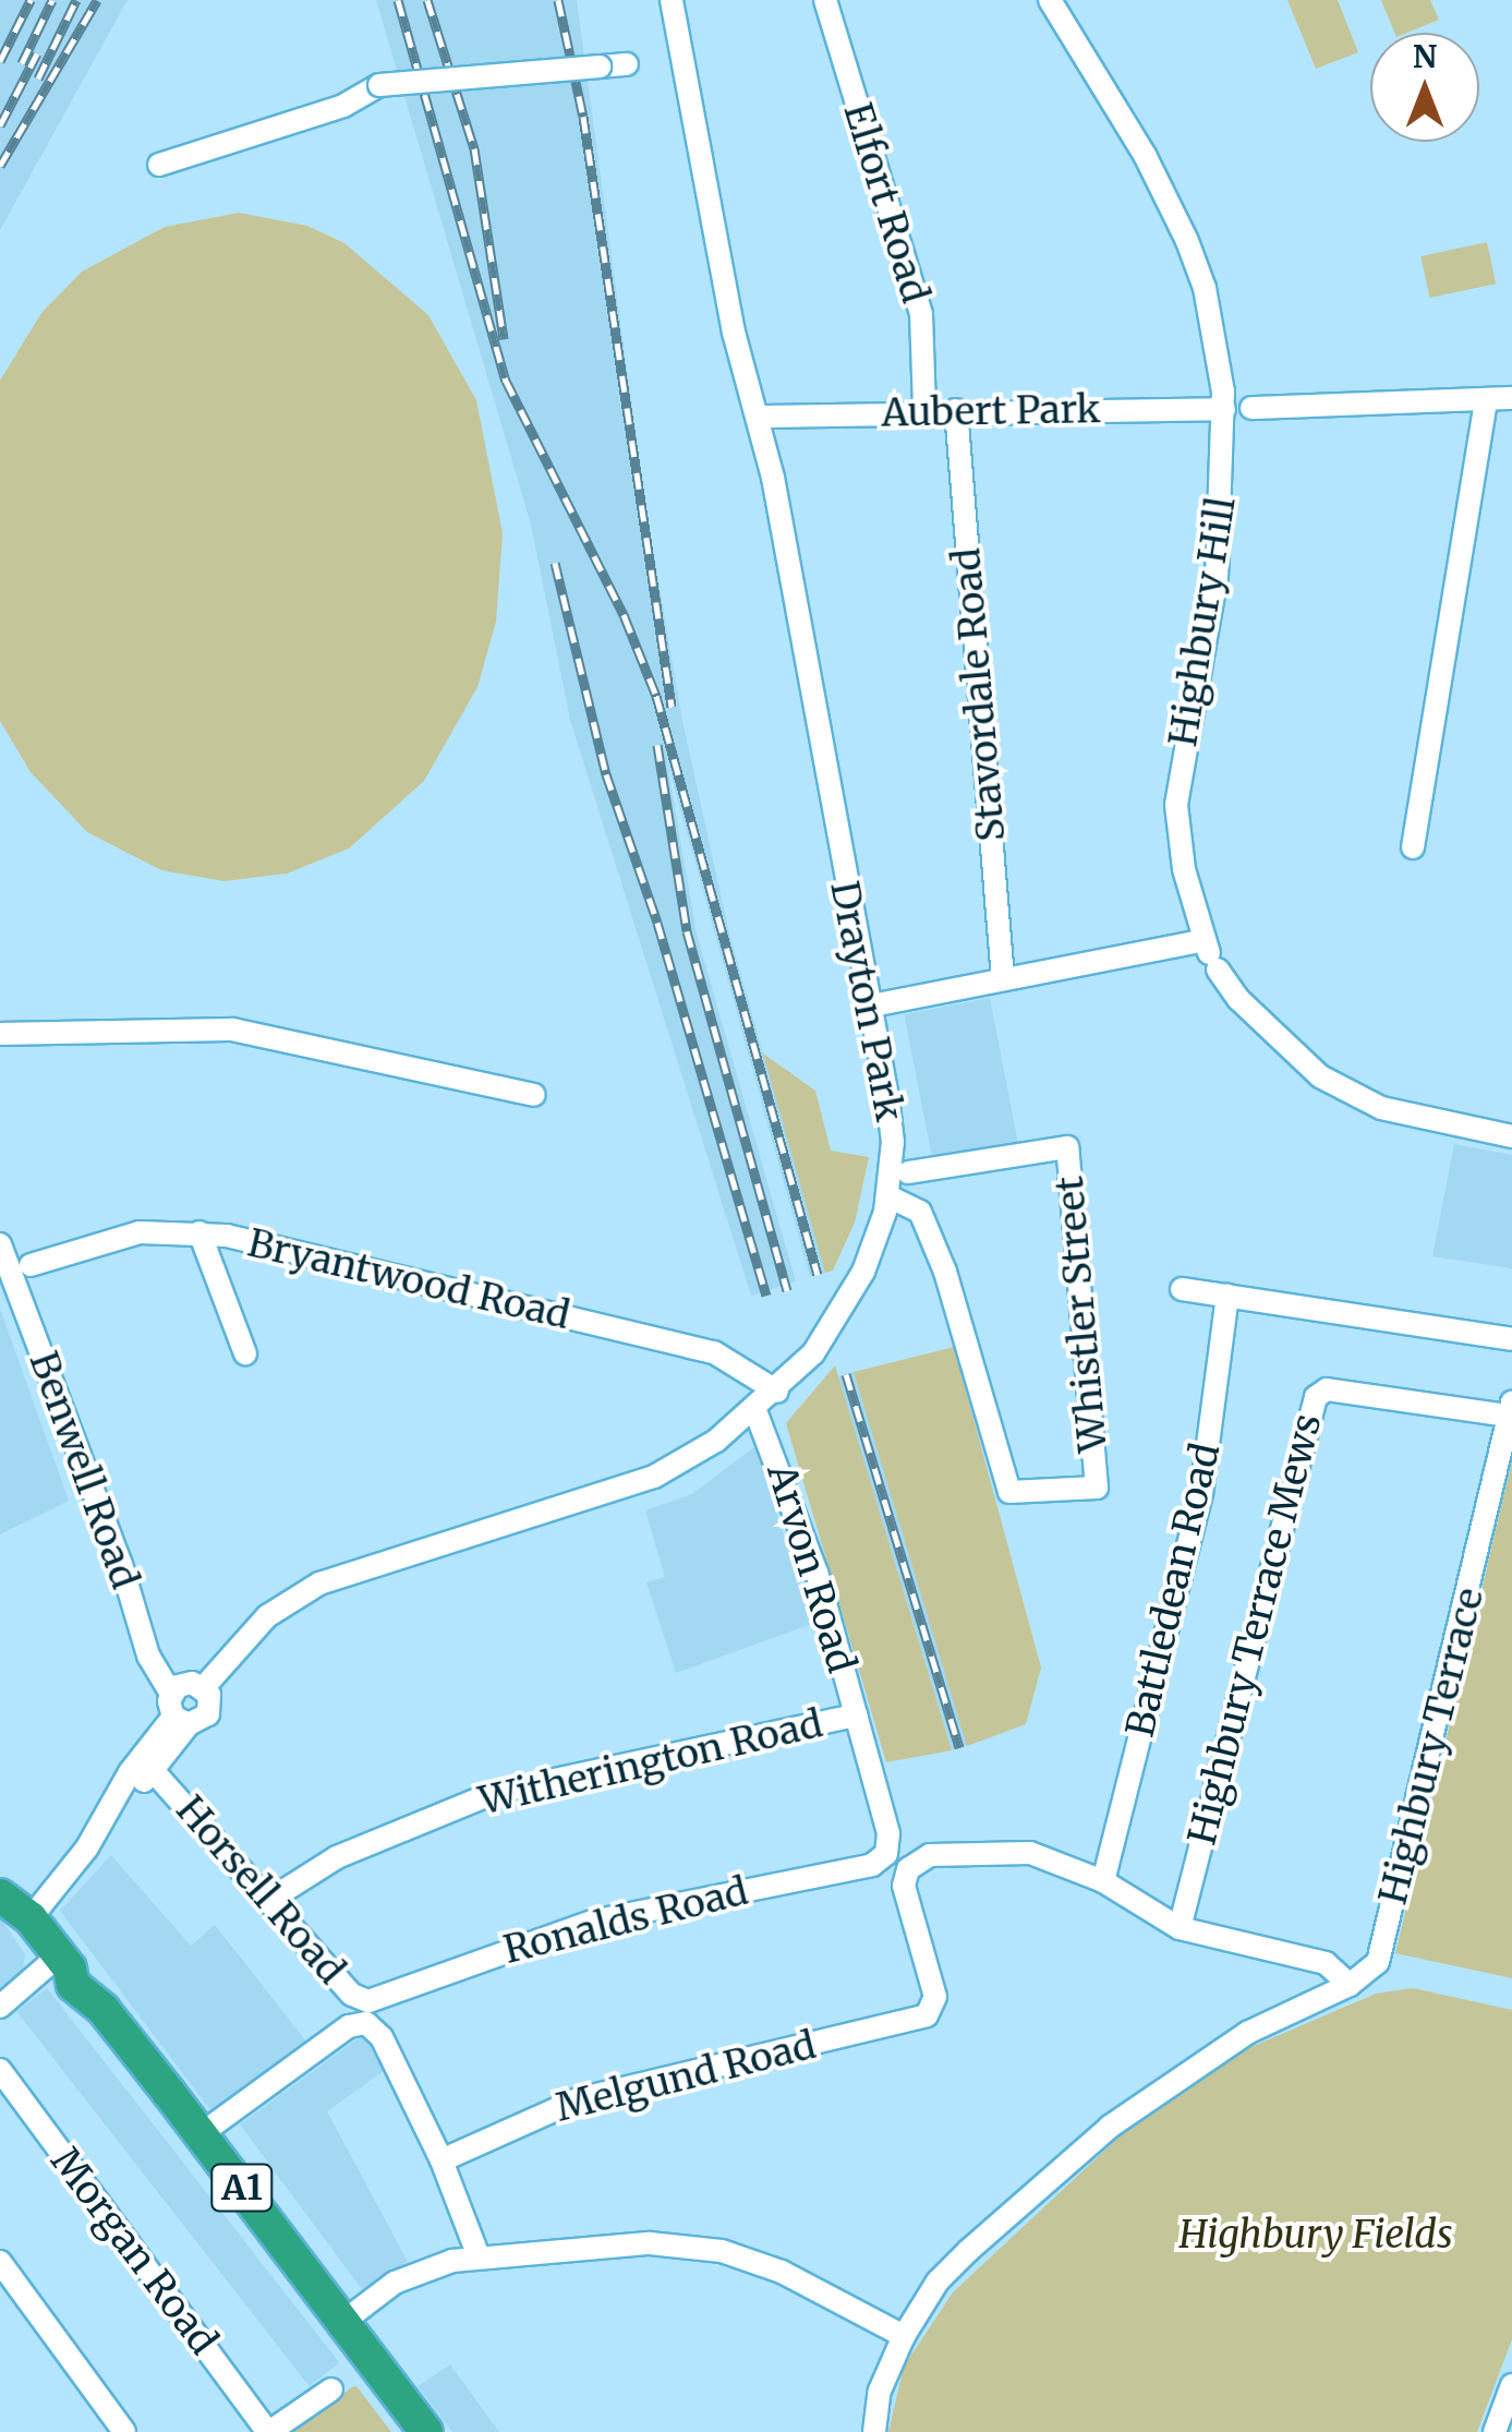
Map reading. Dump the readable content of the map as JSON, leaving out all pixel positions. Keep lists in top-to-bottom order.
{
  "streets": {
    "highway": ["A1"],
    "street": [
      "Elfort Road",
      "Aubert Park",
      "Highbury Hill",
      "Stavordale Road",
      "Drayton Park",
      "Bryantwood Road",
      "Whistler Street",
      "Benwell Road",
      "Arvon Road",
      "Battledean Road",
      "Highbury Terrace Mews",
      "Highbury Terrace",
      "Witherington Road",
      "Horsell Road",
      "Ronalds Road",
      "Melgund Road",
      "Morgan Road"
    ]
  },
  "crossings": [
    ["Elfort Road", "Aubert Park"],
    ["Aubert Park", "Highbury Hill"],
    ["Aubert Park", "Stavordale Road"],
    ["Aubert Park", "Drayton Park"],
    ["Drayton Park", "Bryantwood Road"],
    ["Drayton Park", "Whistler Street"],
    ["Drayton Park", "Arvon Road"],
    ["Drayton Park", "Horsell Road"],
    ["Drayton Park", "A1"],
    ["Arvon Road", "Witherington Road"],
    ["Arvon Road", "Ronalds Road"],
    ["Battledean Road", "Melgund Road"],
    ["Highbury Terrace Mews", "Highbury Terrace"],
    ["Witherington Road", "Horsell Road"],
    ["Horsell Road", "Ronalds Road"],
    ["Horsell Road", "Melgund Road"],
    ["Ronalds Road", "A1"]
  ],
  "parks": ["Highbury Fields"],
  "north": "top"
}
